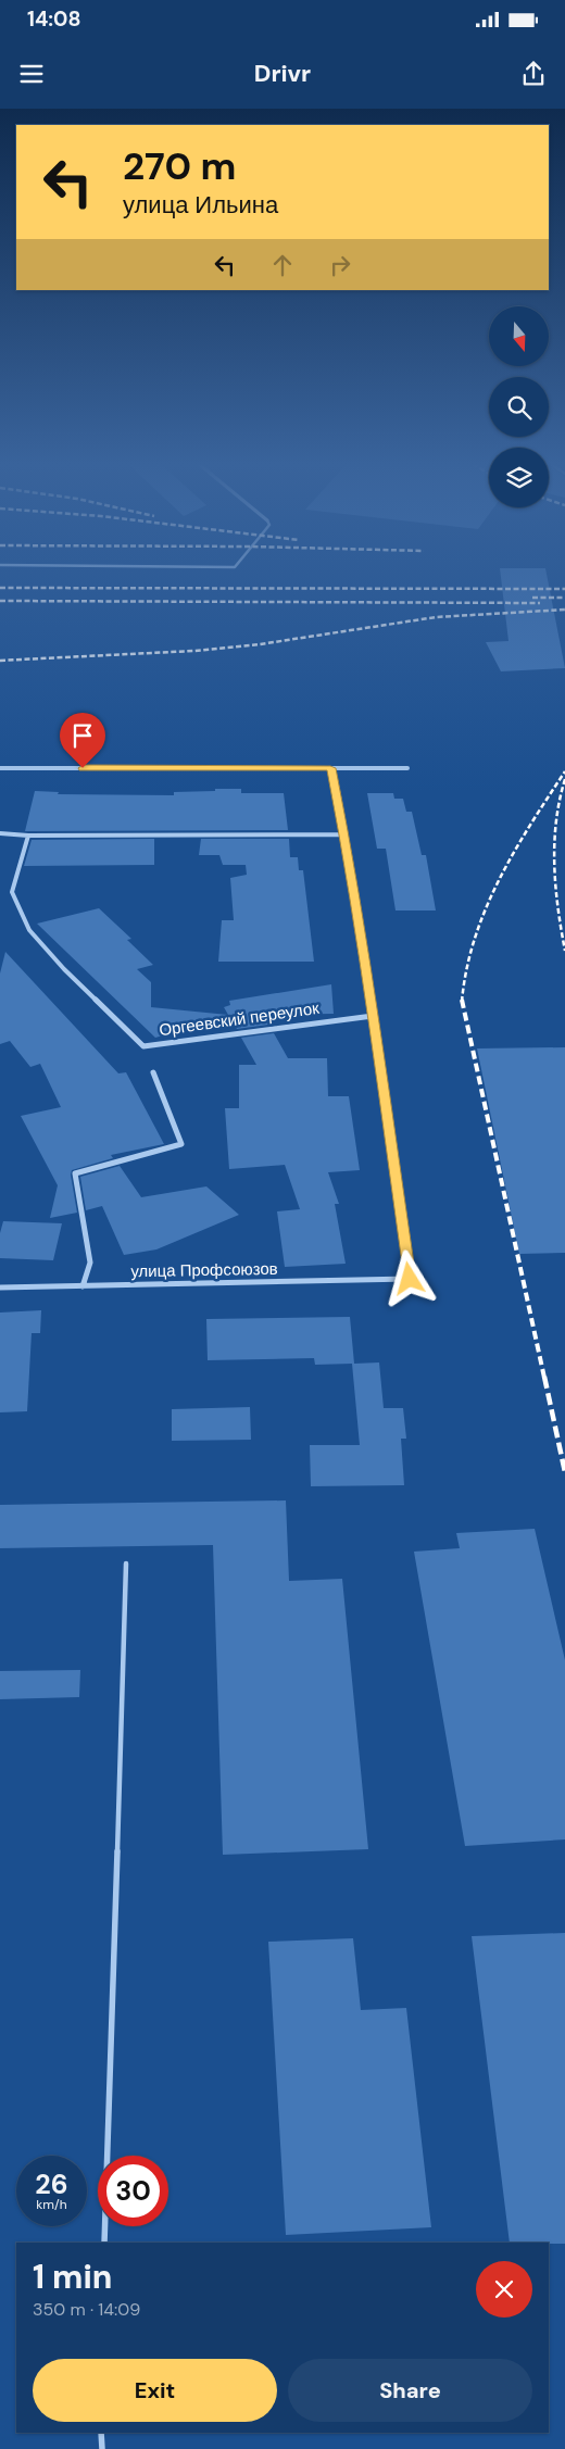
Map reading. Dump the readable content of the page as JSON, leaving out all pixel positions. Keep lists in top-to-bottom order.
{
  "streets": {
    "street": ["Оргеевский переулок", "улица Профсоюзов"]
  },
  "crossings": [
    ["Оргеевский переулок", "улица Профсоюзов"]
  ],
  "north": "bottom",
  "page": {
    "status": "14:08",
    "header": "Drivr",
    "turn": ["270 m", "улица Ильина"],
    "speed": "26 km/h",
    "limit": "30",
    "heading": ["1 min", "350 m · 14:09"],
    "buttons": ["Exit", "Share"]
  }
}
